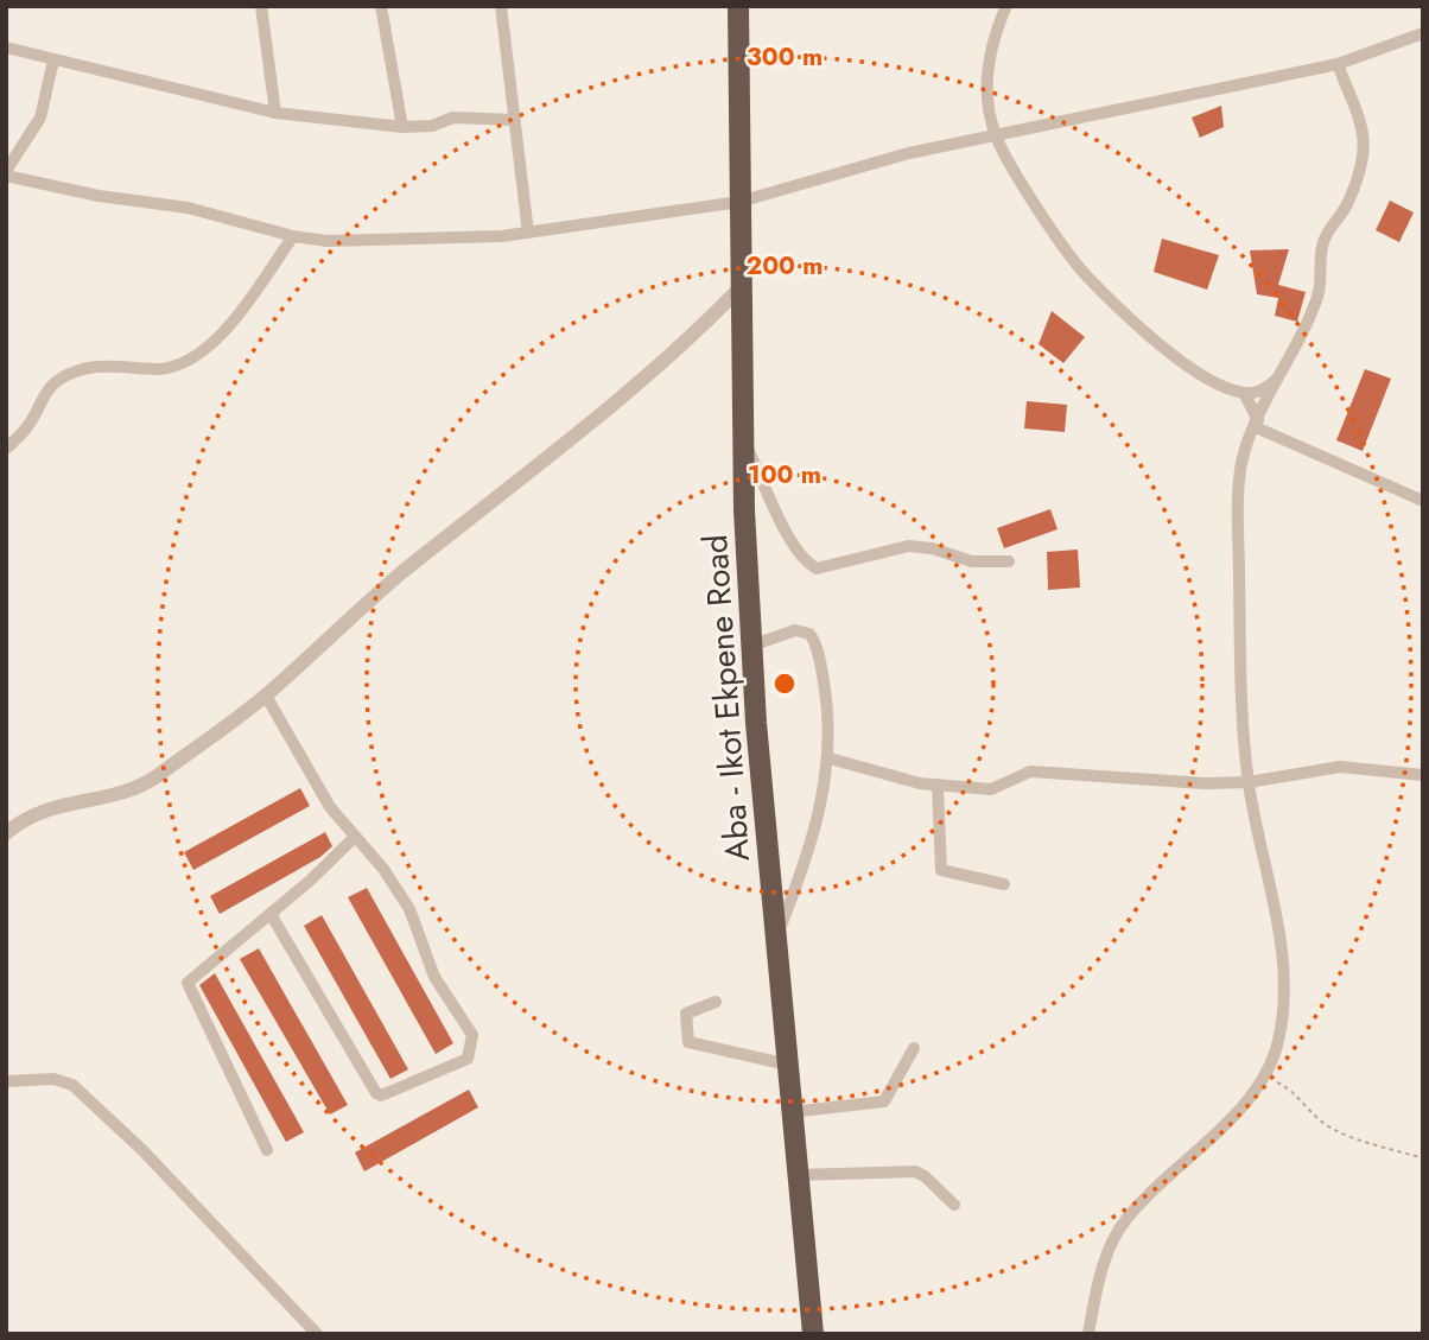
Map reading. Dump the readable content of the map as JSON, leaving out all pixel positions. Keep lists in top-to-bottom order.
{
  "streets": {
    "highway": ["Aba - Ikot Ekpene Road"]
  },
  "rings": ["300 m", "200 m", "100 m"]
}
